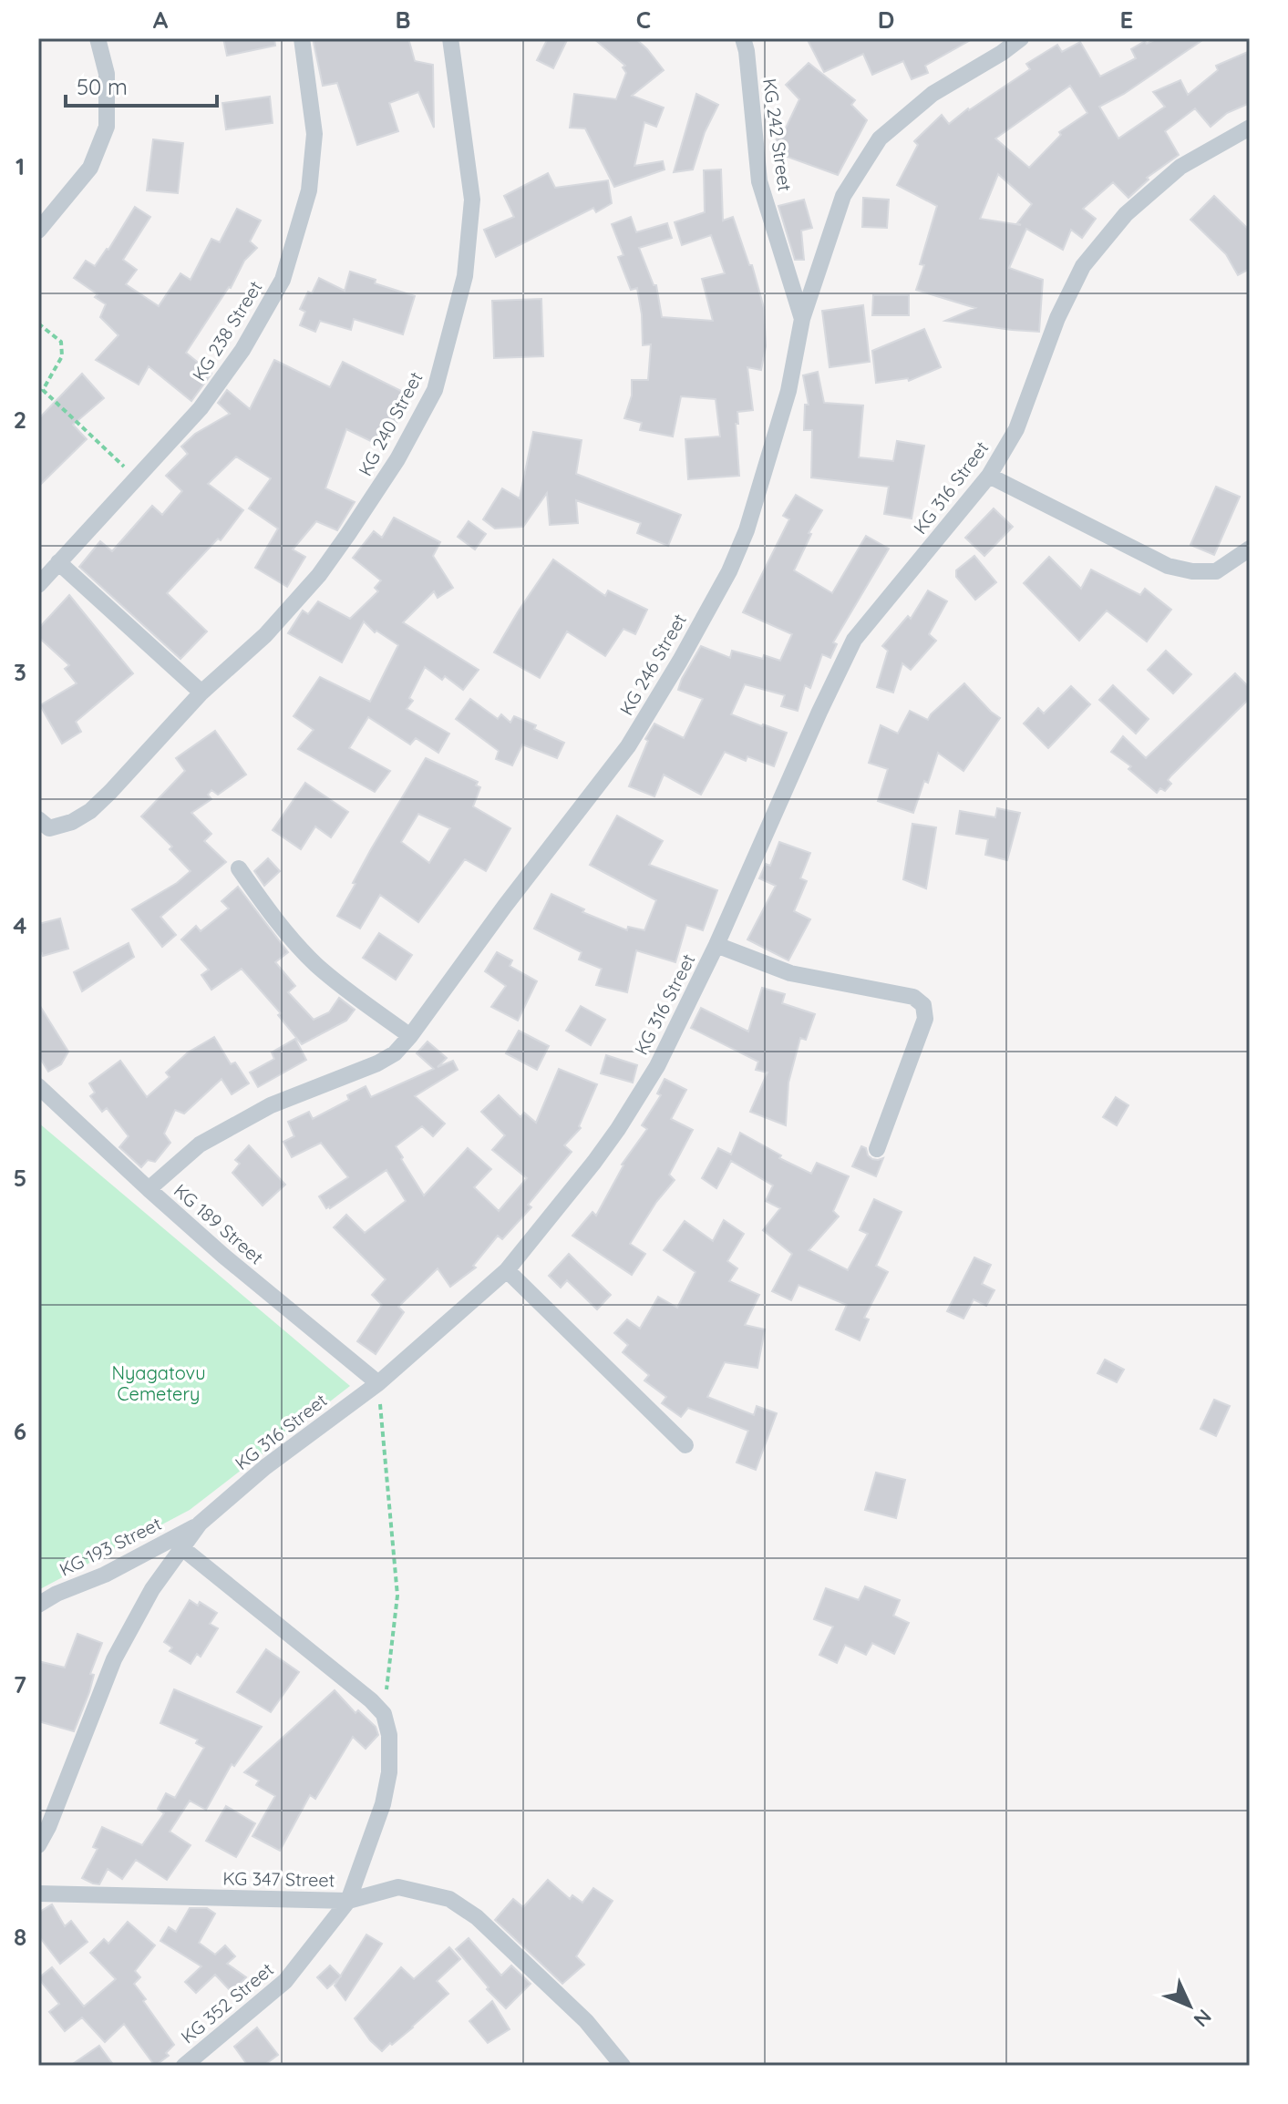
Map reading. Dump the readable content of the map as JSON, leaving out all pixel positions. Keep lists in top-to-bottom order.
{
  "streets": {
    "street": [
      "KG 242 Street",
      "KG 238 Street",
      "KG 240 Street",
      "KG 316 Street",
      "KG 246 Street",
      "KG 189 Street",
      "KG 193 Street",
      "KG 347 Street",
      "KG 352 Street"
    ]
  },
  "crossings": [
    ["KG 242 Street", "KG 246 Street"],
    ["KG 316 Street", "KG 189 Street"],
    ["KG 316 Street", "KG 193 Street"],
    ["KG 246 Street", "KG 189 Street"],
    ["KG 347 Street", "KG 352 Street"]
  ],
  "parks": ["Nyagatovu Cemetery"],
  "scale_bar": "50 m",
  "north": "bottom right",
  "grid": {
    "columns": [
      "A",
      "B",
      "C",
      "D",
      "E"
    ],
    "rows": [
      "1",
      "2",
      "3",
      "4",
      "5",
      "6",
      "7",
      "8"
    ]
  }
}
